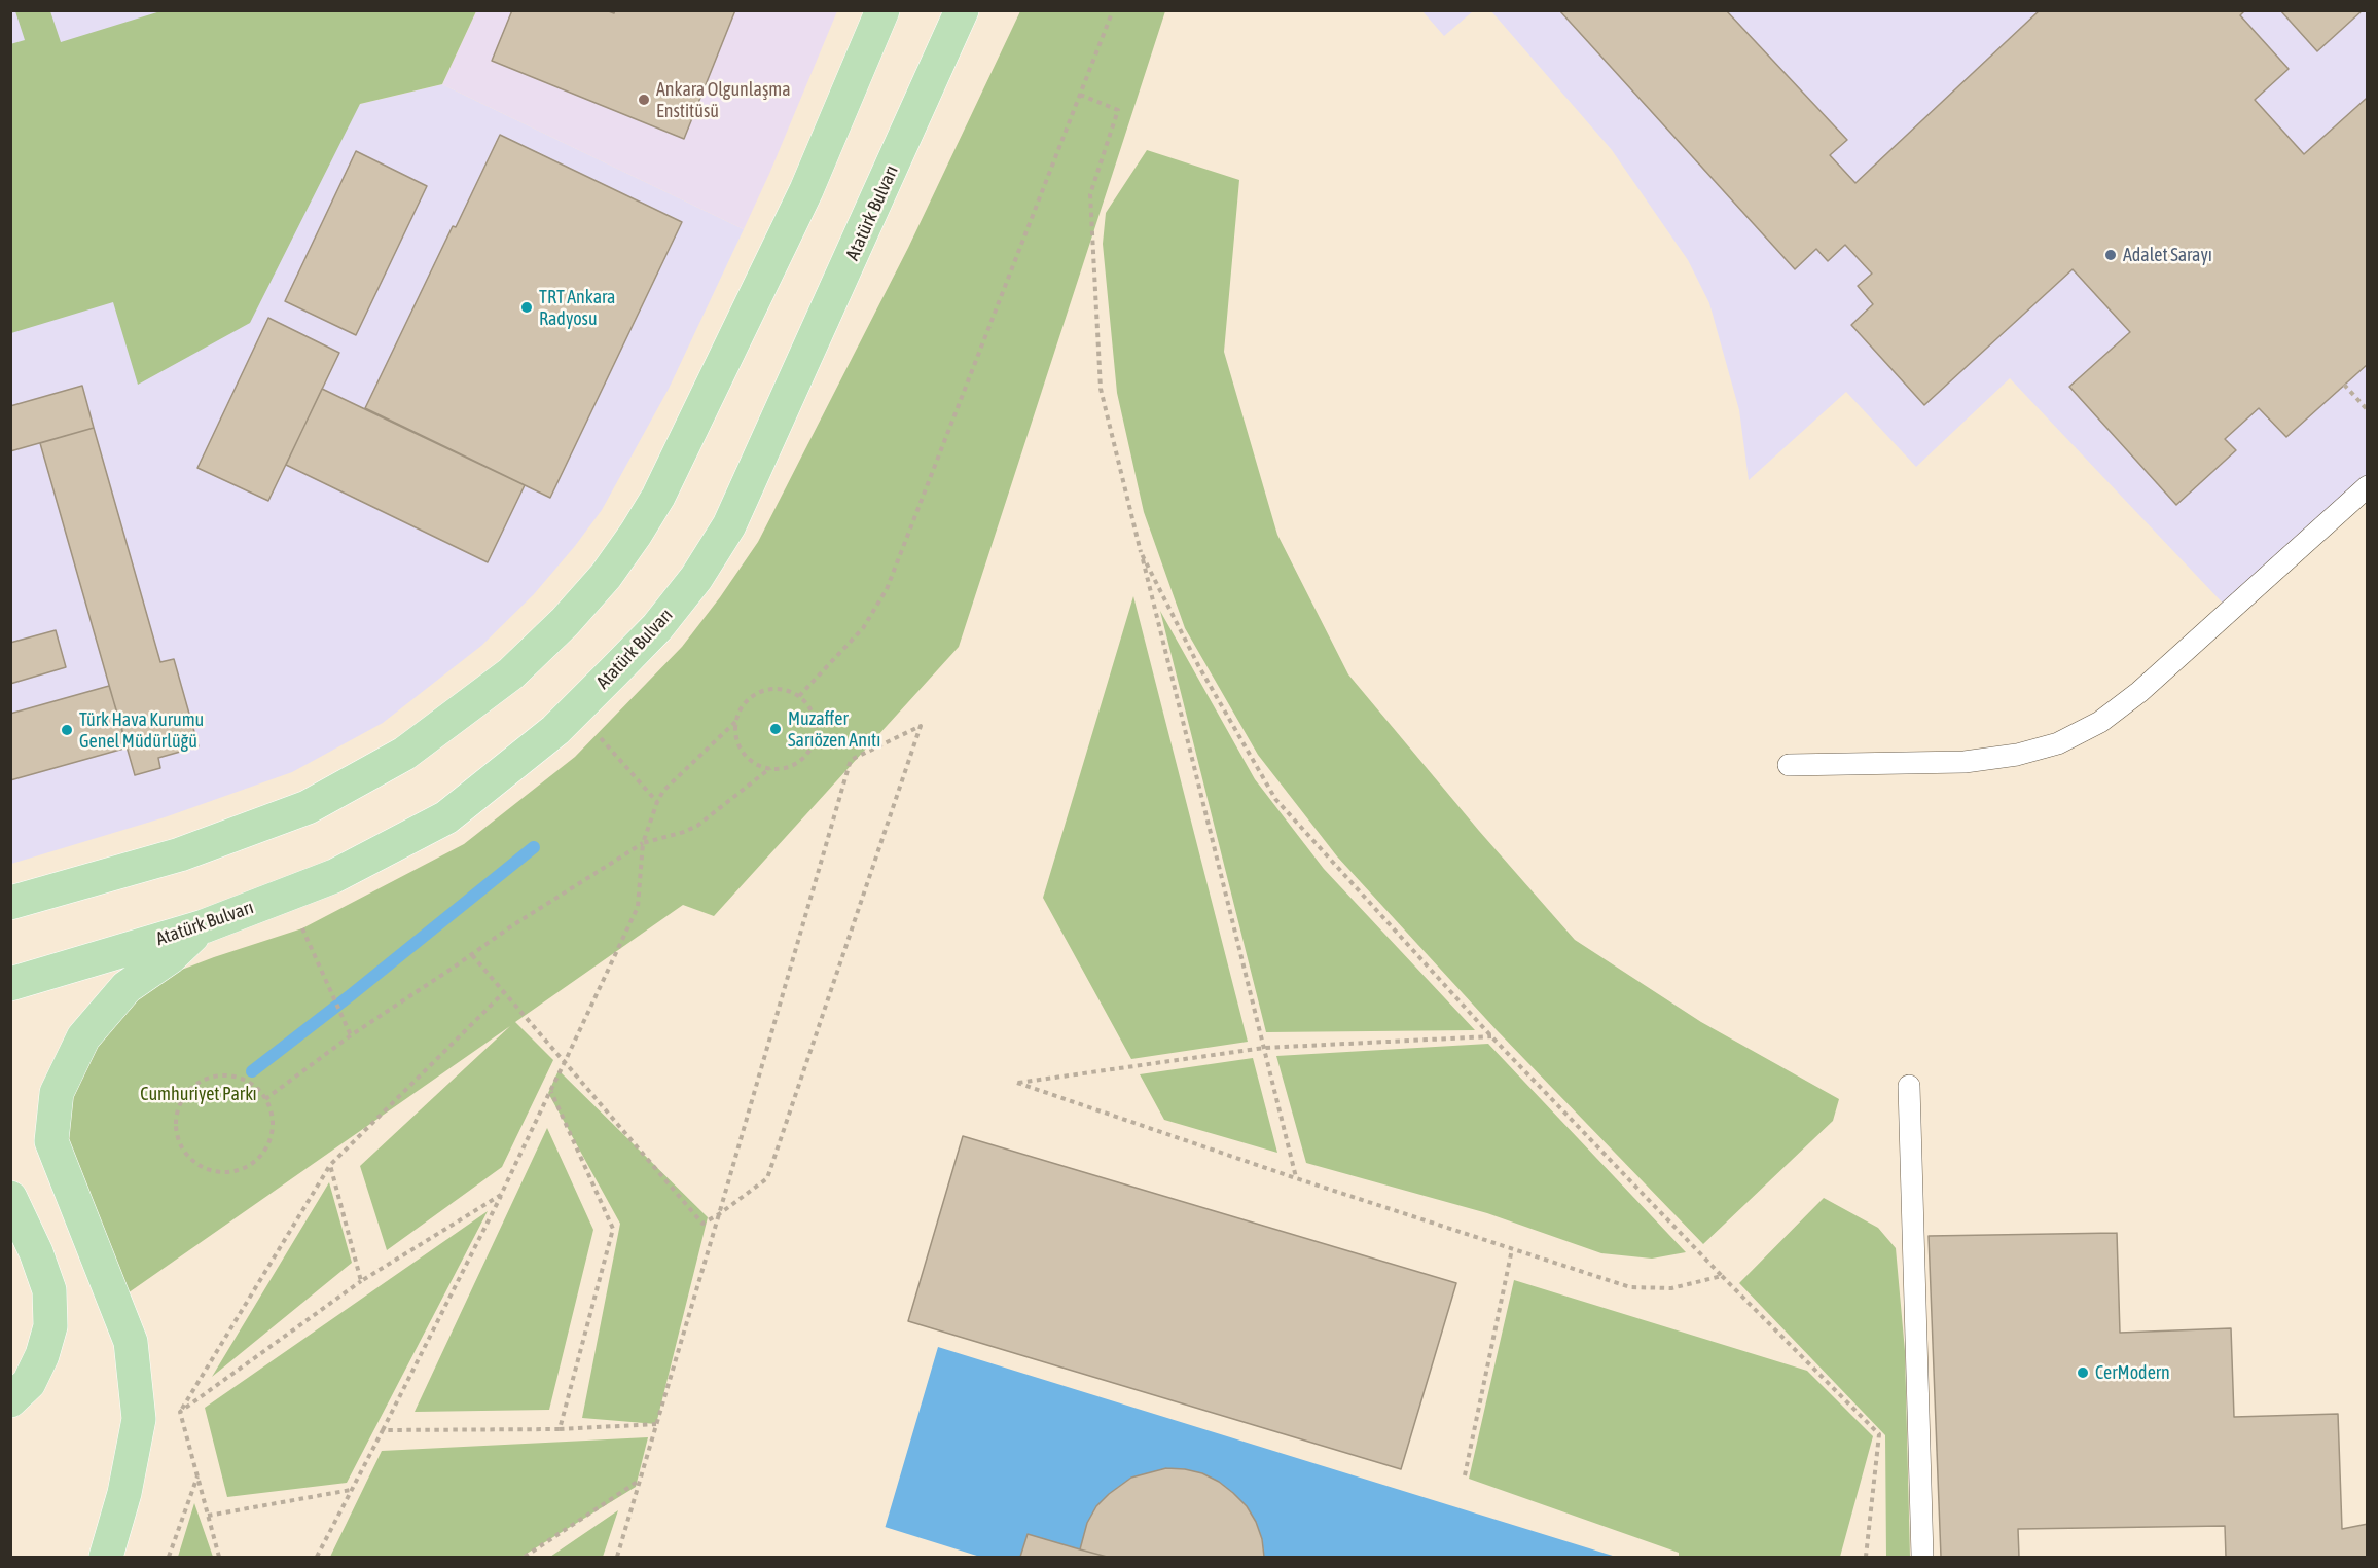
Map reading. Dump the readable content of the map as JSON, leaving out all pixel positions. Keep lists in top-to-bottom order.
{
  "streets": {
    "main road": ["Atatürk Bulvarı"]
  },
  "parks": ["Cumhuriyet Parkı"],
  "places": [
    "Ankara Olgunlaşma Enstitüsü",
    "Adalet Sarayı",
    "TRT Ankara Radyosu",
    "Muzaffer Sarıözen Anıtı",
    "Türk Hava Kurumu Genel Müdürlüğü",
    "CerModern"
  ]
}
